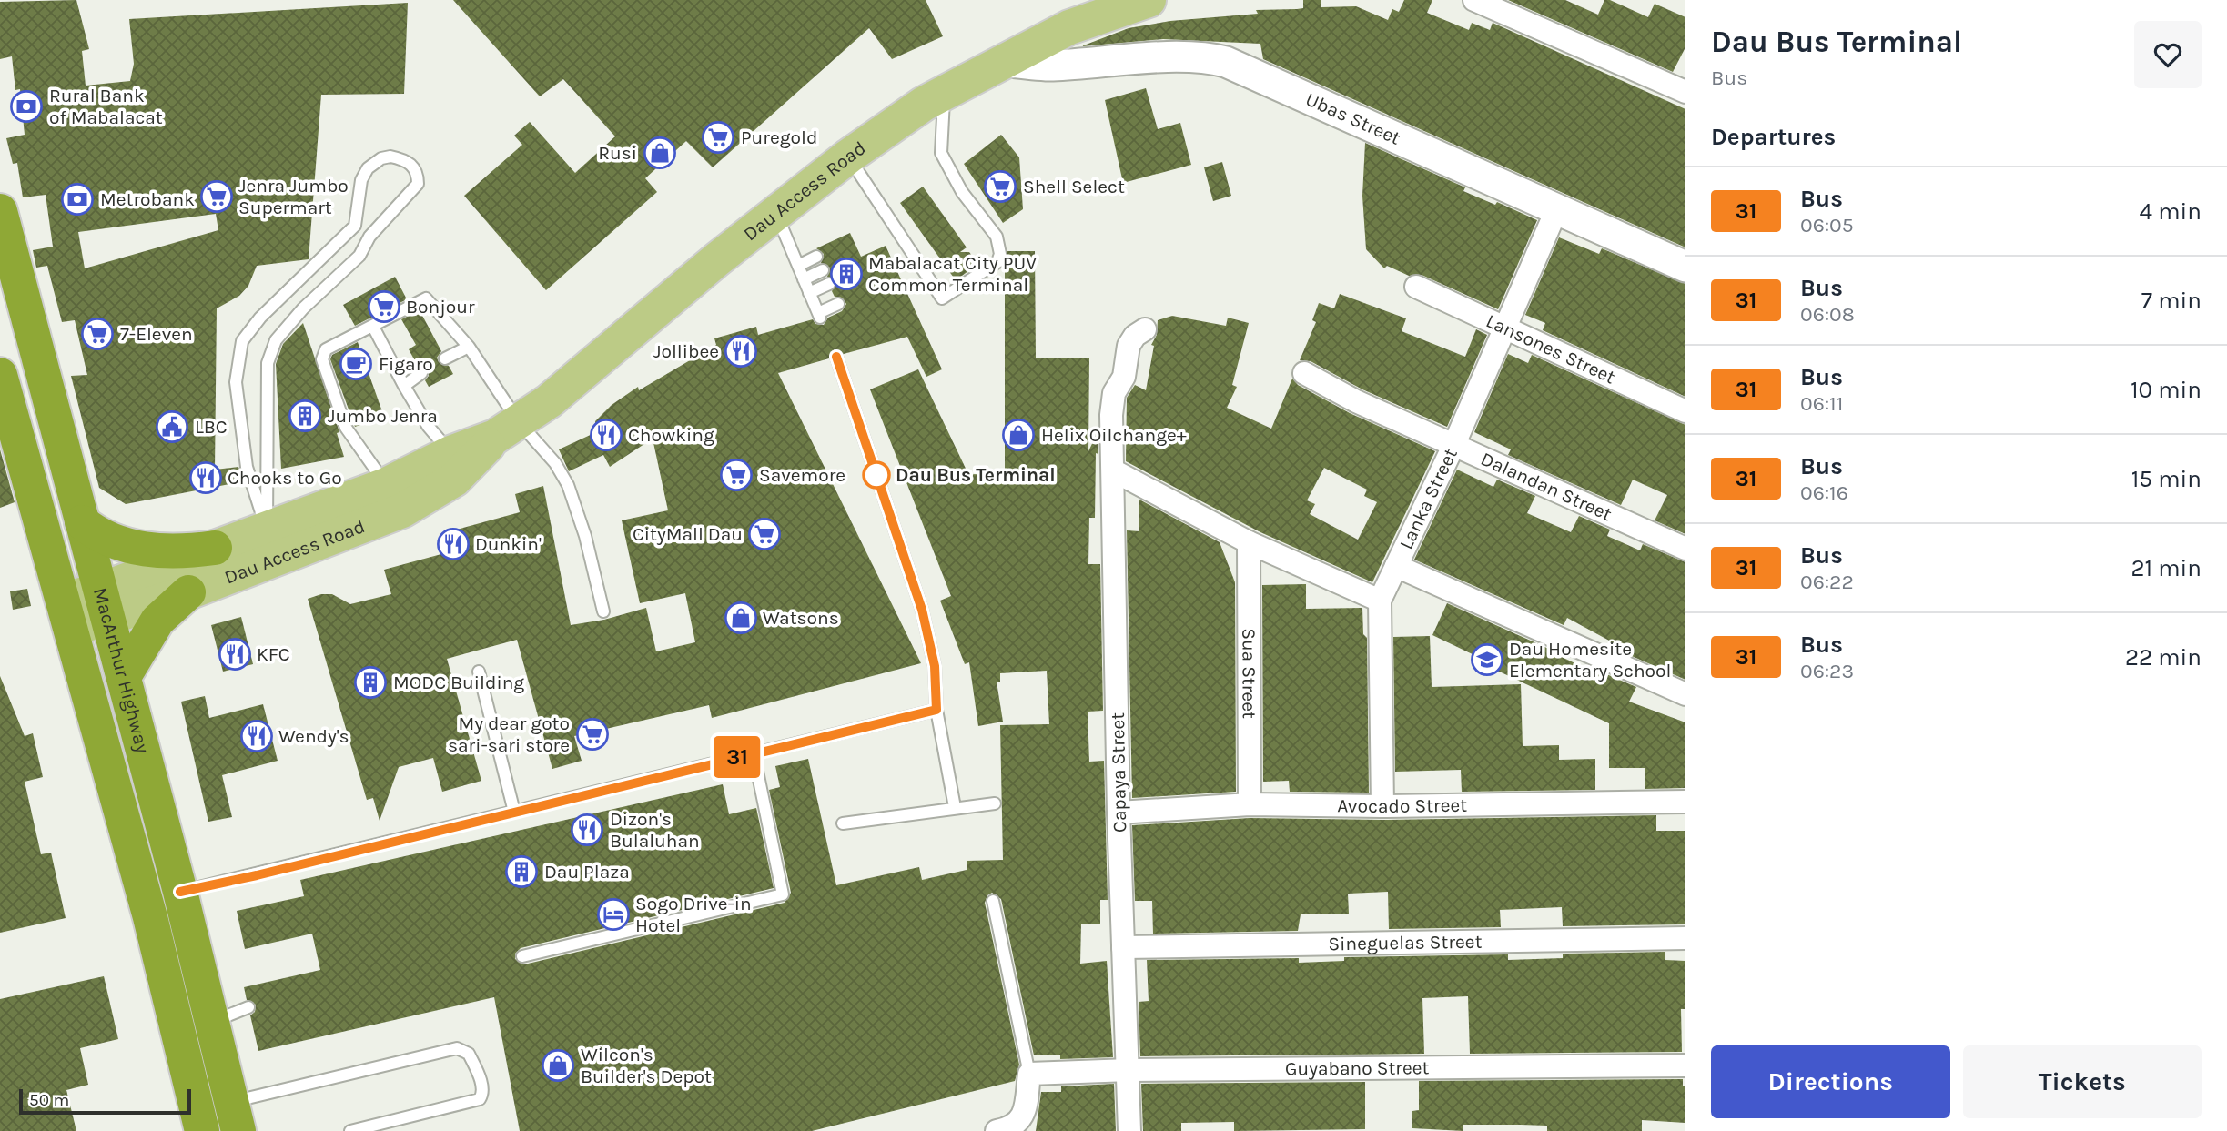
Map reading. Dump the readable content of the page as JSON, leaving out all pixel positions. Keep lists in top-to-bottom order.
{
  "streets": {
    "highway": ["MacArthur Highway"],
    "main road": ["Dau Access Road"],
    "street": [
      "Ubas Street",
      "Lansones Street",
      "Dalandan Street",
      "Lanka Street",
      "Sua Street",
      "Capaya Street",
      "Avocado Street",
      "Sineguelas Street",
      "Guyabano Street"
    ]
  },
  "crossings": [
    ["Ubas Street", "Dau Access Road"],
    ["Ubas Street", "Lanka Street"],
    ["Dau Access Road", "MacArthur Highway"],
    ["Lansones Street", "Lanka Street"],
    ["Dalandan Street", "Lanka Street"],
    ["Lanka Street", "Avocado Street"],
    ["Sua Street", "Avocado Street"],
    ["Capaya Street", "Avocado Street"],
    ["Capaya Street", "Sineguelas Street"],
    ["Capaya Street", "Guyabano Street"]
  ],
  "places": {
    "bank": ["Rural Bank of Mabalacat", "Metrobank"],
    "supermarket": [
      "Puregold",
      "Shell Select",
      "Jenra Jumbo Supermart",
      "Bonjour",
      "7-Eleven",
      "Savemore",
      "CityMall Dau",
      "My dear goto sari-sari store"
    ],
    "shop": [
      "Rusi",
      "Helix Oilchange+",
      "Watsons",
      "Wilcon's Builder's Depot"
    ],
    "building": [
      "Mabalacat City PUV Common Terminal",
      "Jumbo Jenra",
      "MODC Building",
      "Dau Plaza"
    ],
    "restaurant": [
      "Jollibee",
      "Chowking",
      "Chooks to Go",
      "Dunkin'",
      "KFC",
      "Wendy's",
      "Dizon's Bulaluhan"
    ],
    "cafe": ["Figaro"],
    "public building": ["LBC"],
    "other": ["Dau Bus Terminal"],
    "school or university": ["Dau Homesite Elementary School"],
    "hotel": ["Sogo Drive-in Hotel"]
  },
  "lines": ["bus line 31"],
  "scale_bar": "50 m",
  "page": {
    "on_map": "31",
    "heading": [
      ["Dau Bus Terminal", "Bus"],
      "Departures"
    ],
    "list": [
      {
        "mark": "31",
        "name": "Bus",
        "note": "06:05",
        "value": "4 min"
      },
      {
        "mark": "31",
        "name": "Bus",
        "note": "06:08",
        "value": "7 min"
      },
      {
        "mark": "31",
        "name": "Bus",
        "note": "06:11",
        "value": "10 min"
      },
      {
        "mark": "31",
        "name": "Bus",
        "note": "06:16",
        "value": "15 min"
      },
      {
        "mark": "31",
        "name": "Bus",
        "note": "06:22",
        "value": "21 min"
      },
      {
        "mark": "31",
        "name": "Bus",
        "note": "06:23",
        "value": "22 min"
      }
    ],
    "buttons": ["Directions", "Tickets"],
    "scale": "50 m"
  }
}
